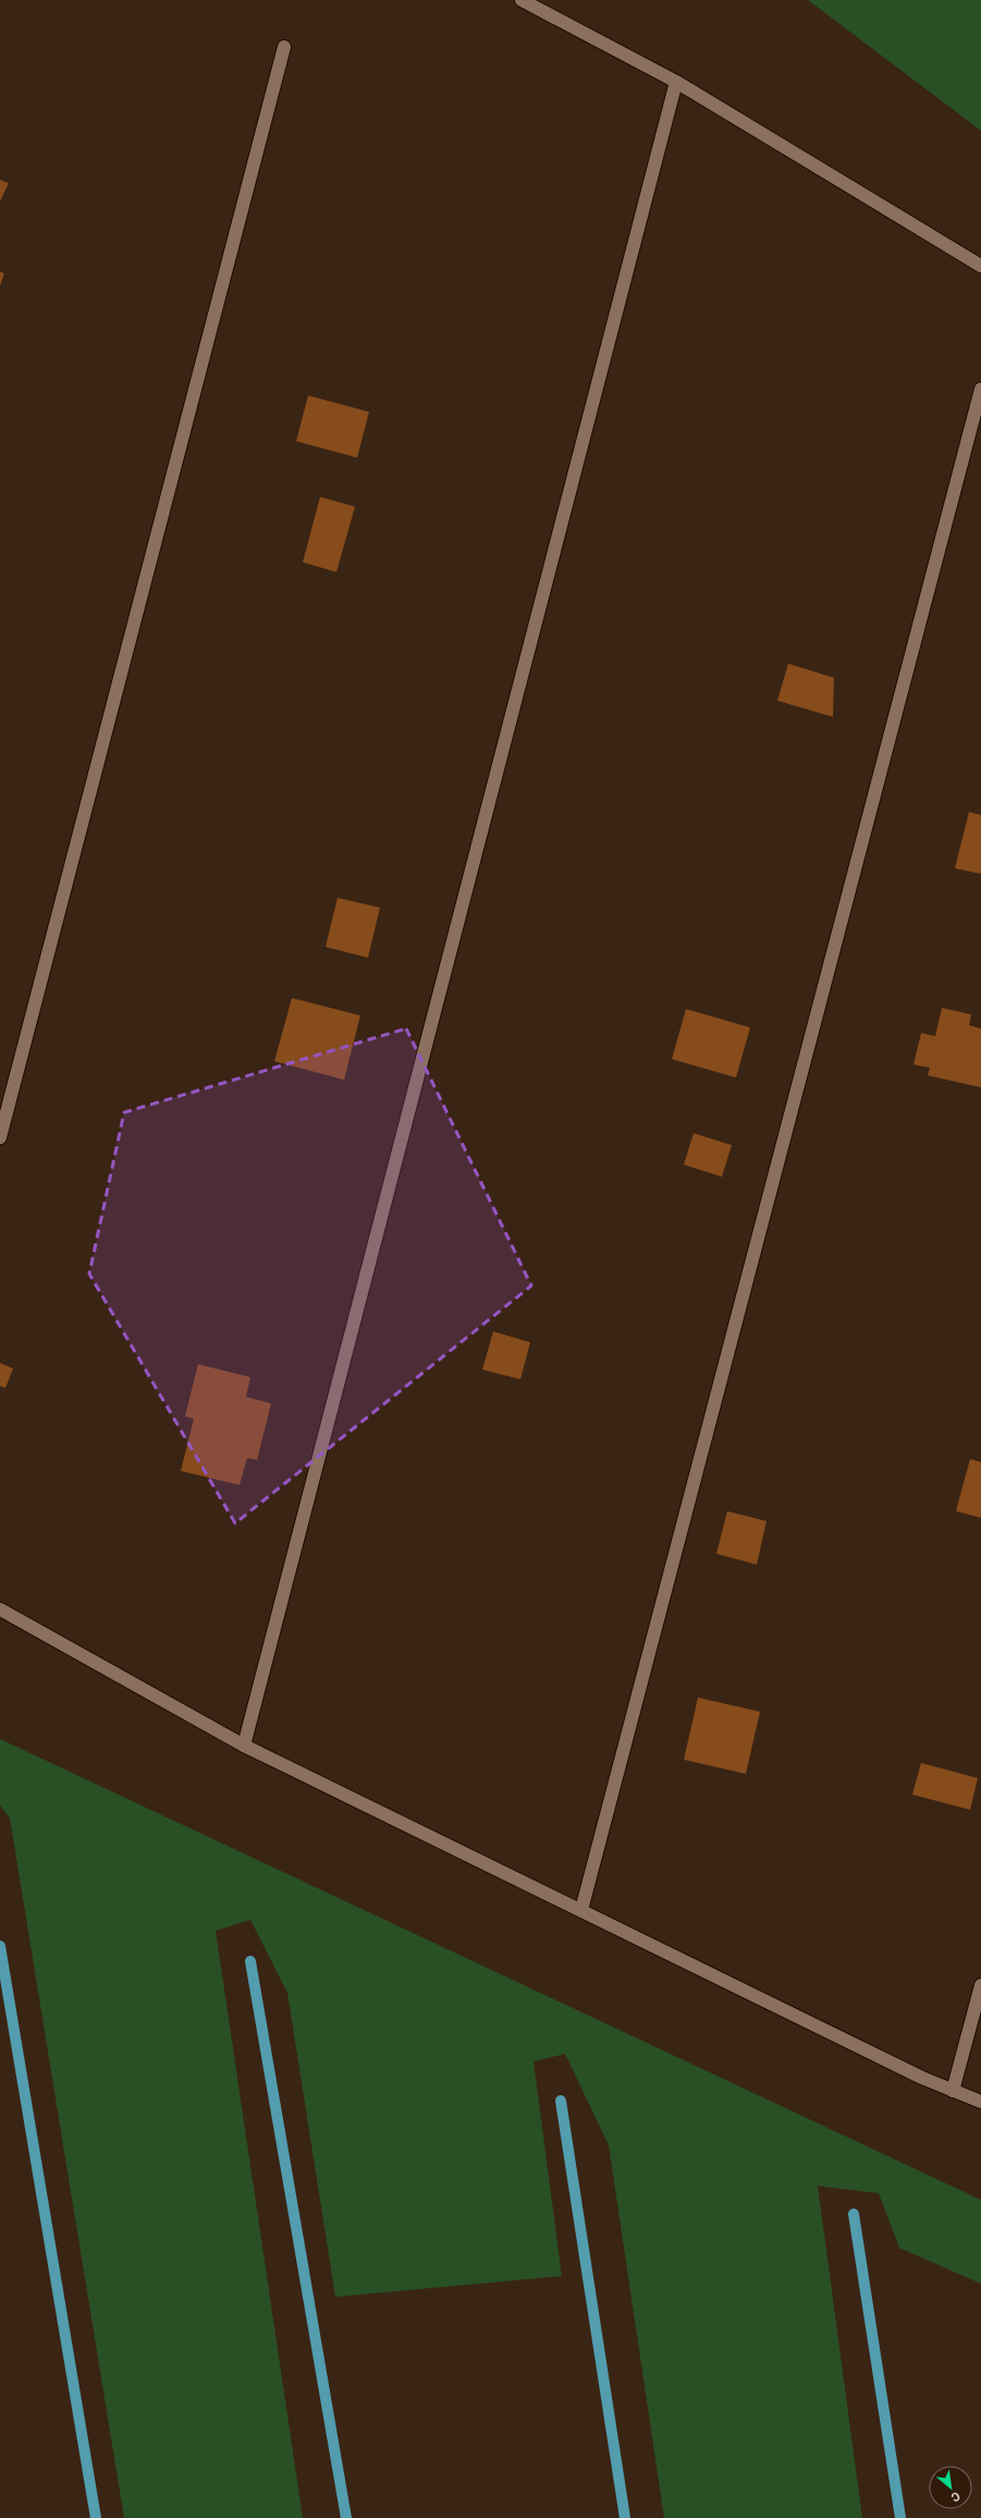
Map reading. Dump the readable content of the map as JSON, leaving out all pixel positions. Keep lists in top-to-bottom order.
{
  "north": "bottom right"
}
